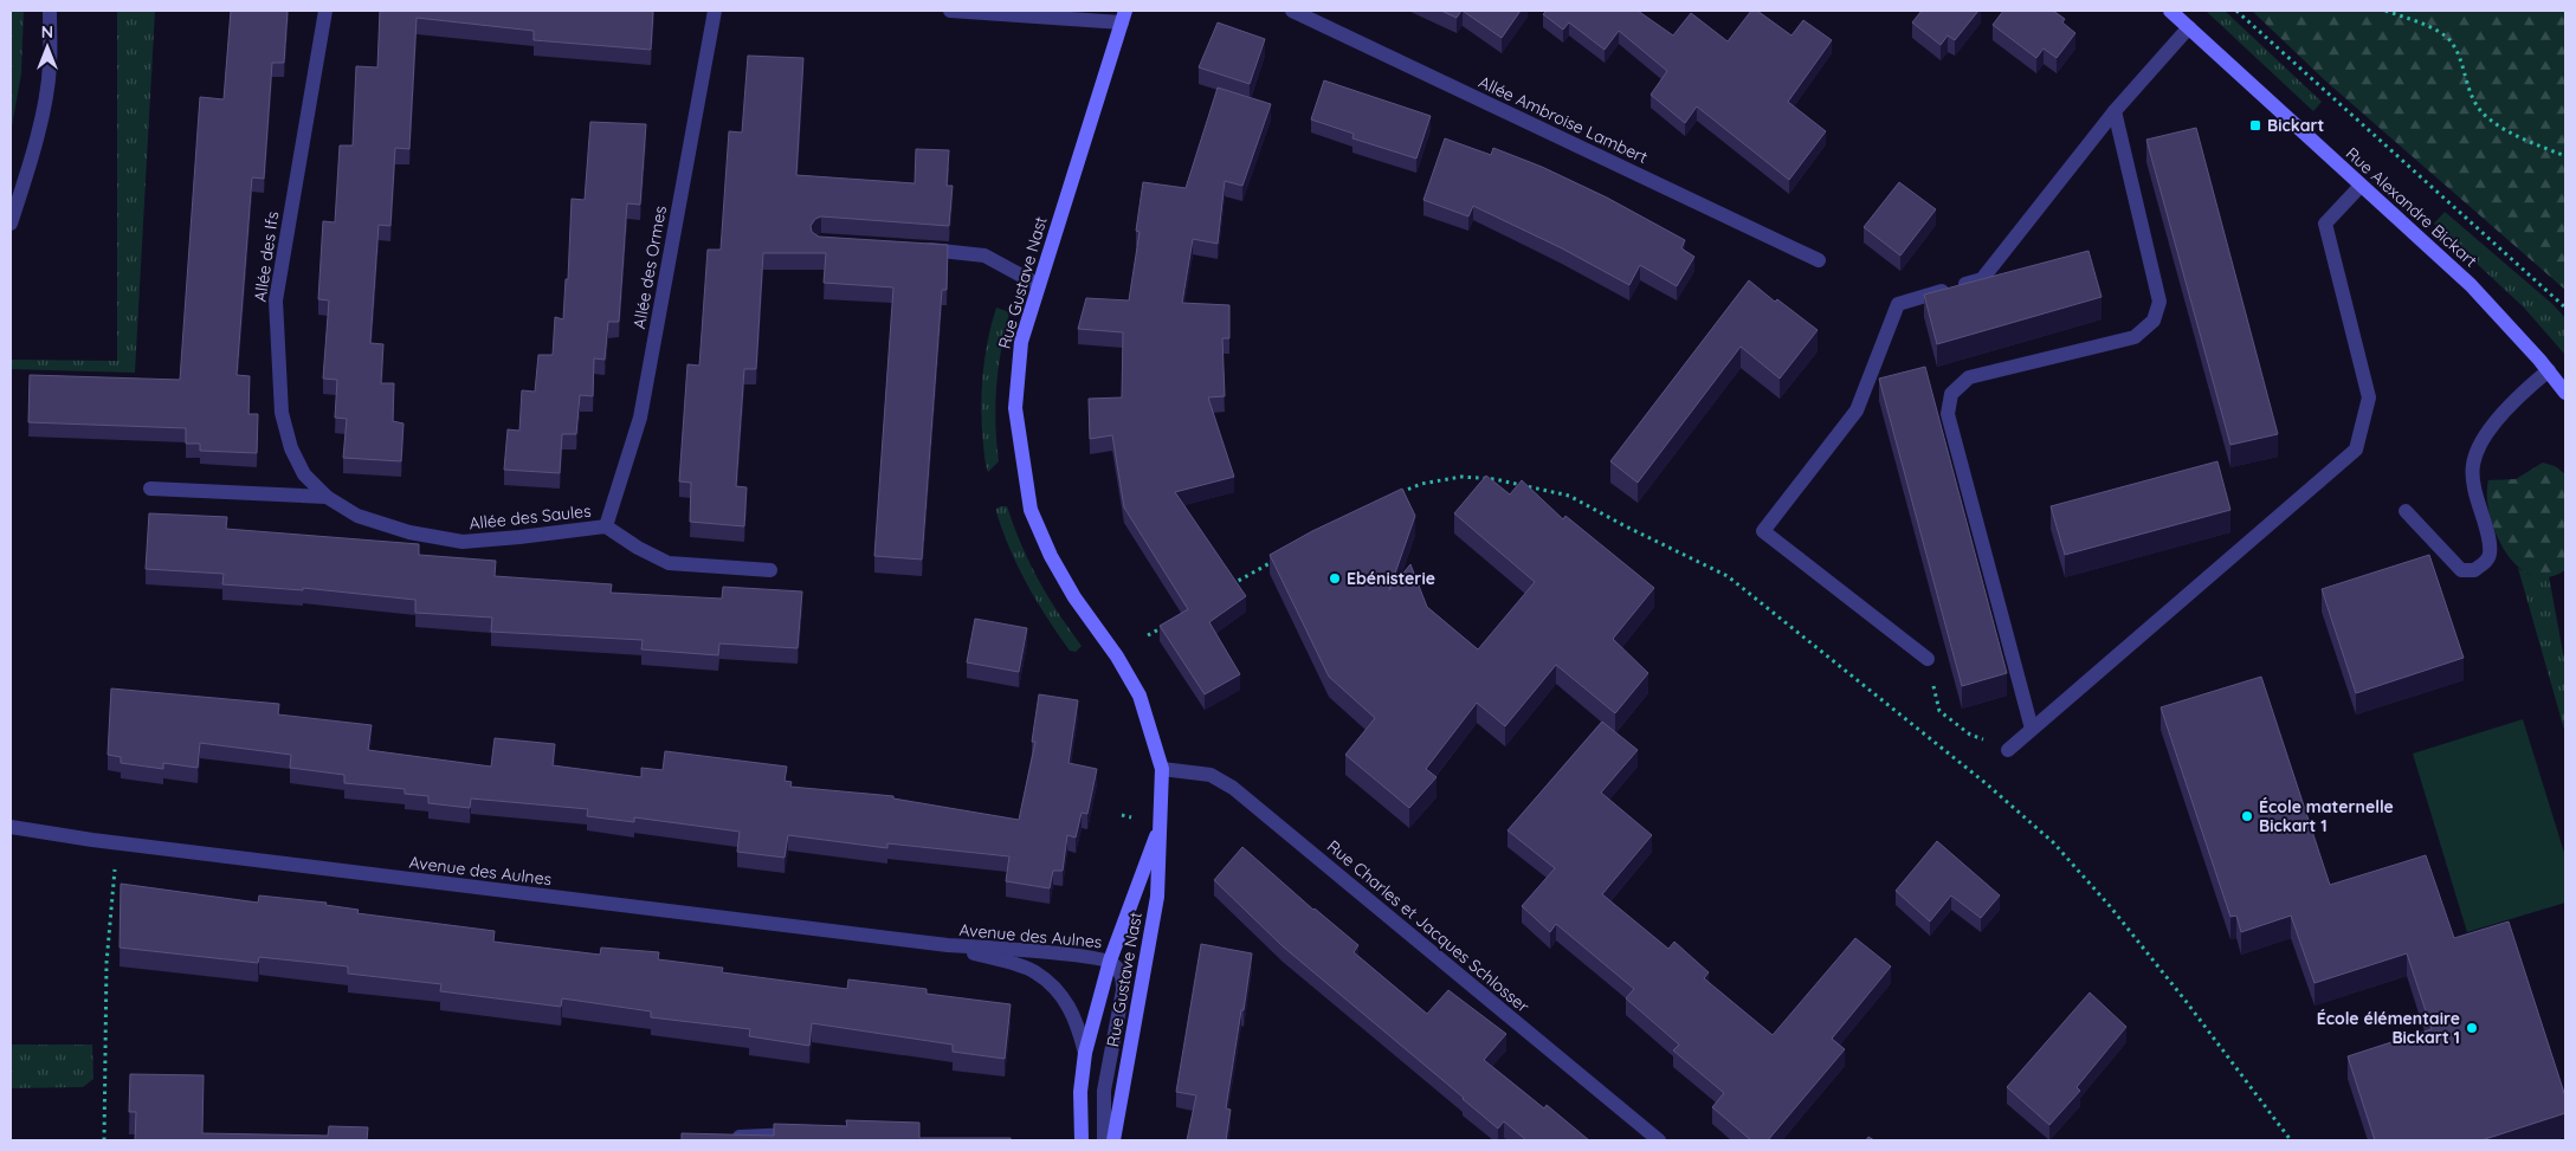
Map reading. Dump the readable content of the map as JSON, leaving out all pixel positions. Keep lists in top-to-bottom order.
{
  "streets": {
    "street": [
      "Allée Ambroise Lambert",
      "Rue Alexandre Bickart",
      "Allée des Ifs",
      "Allée des Ormes",
      "Rue Gustave Nast",
      "Allée des Saules",
      "Avenue des Aulnes",
      "Rue Charles et Jacques Schlosser"
    ]
  },
  "crossings": [
    ["Allée des Ifs", "Allée des Saules"],
    ["Allée des Ormes", "Allée des Saules"],
    ["Rue Gustave Nast", "Avenue des Aulnes"],
    ["Rue Gustave Nast", "Rue Charles et Jacques Schlosser"]
  ],
  "places": {
    "transit": ["Bickart"],
    "other": ["Ebénisterie", "École maternelle Bickart 1", "École élémentaire Bickart 1"]
  },
  "north": "top"
}
